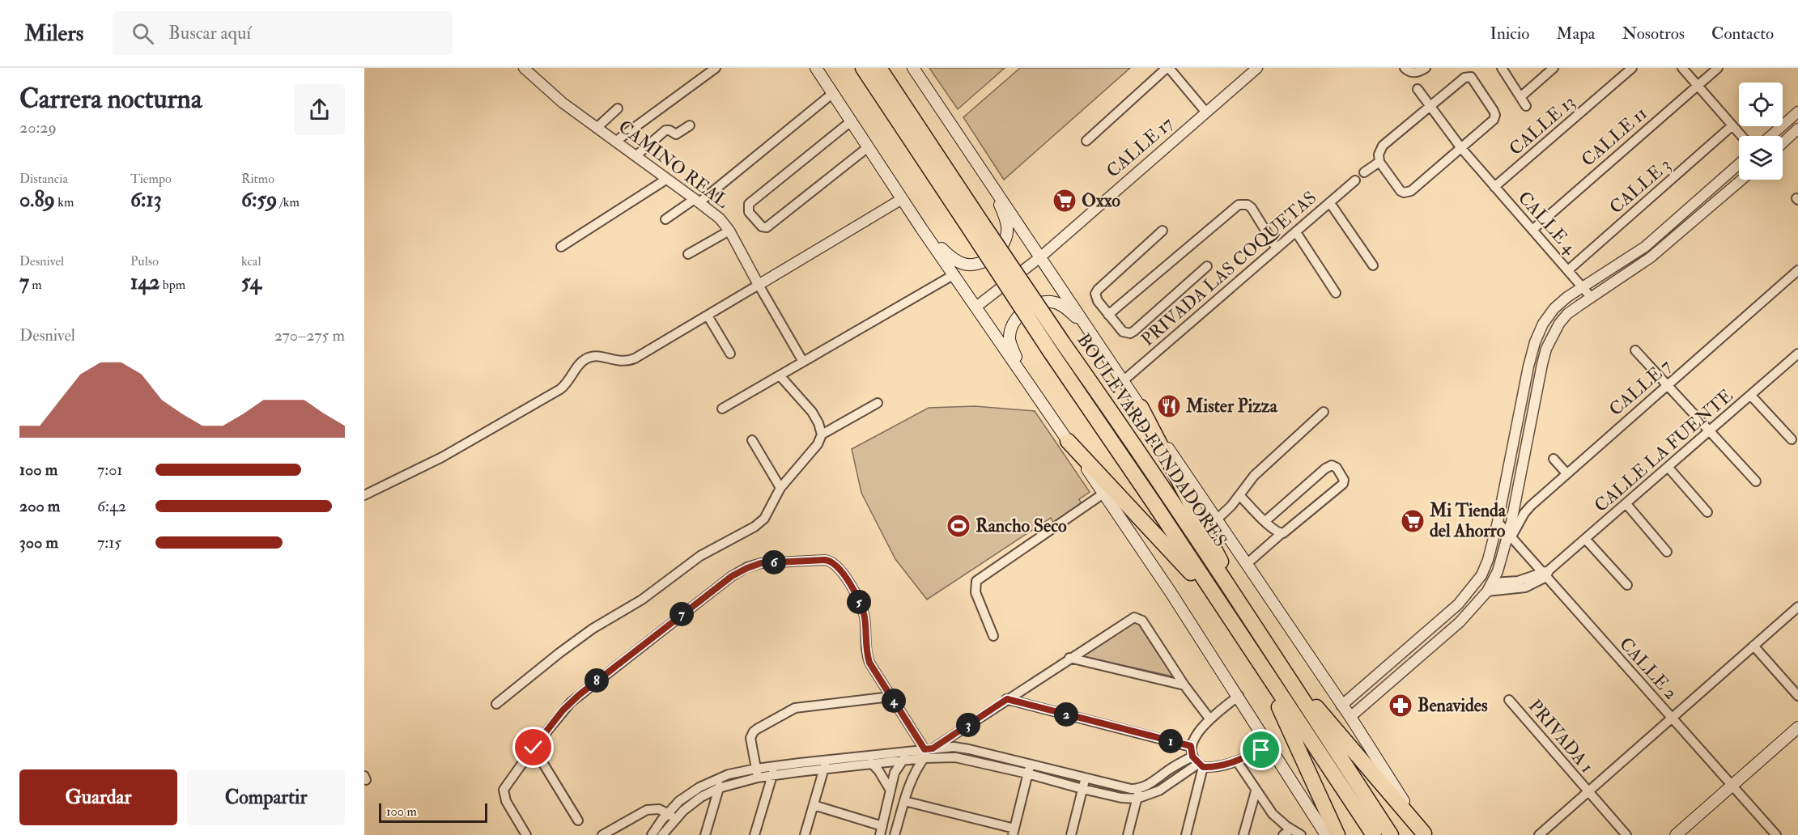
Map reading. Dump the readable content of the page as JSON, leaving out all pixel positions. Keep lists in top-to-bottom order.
{
  "streets": {
    "highway": ["BOULEVARD FUNDADORES"],
    "street": [
      "CALLE 13",
      "CALLE 11",
      "CALLE 17",
      "CAMINO REAL",
      "CALLE 3",
      "CALLE 4",
      "PRIVADA LAS COQUETAS",
      "CALLE 7",
      "CALLE LA FUENTE",
      "CALLE 2",
      "PRIVADA 1"
    ]
  },
  "crossings": [
    ["CALLE 13", "CALLE 4"],
    ["CALLE 11", "CALLE 4"],
    ["CALLE 3", "CALLE 4"],
    ["CALLE 7", "CALLE 2"],
    ["CALLE LA FUENTE", "CALLE 2"]
  ],
  "places": {
    "supermarket": ["Oxxo", "Mi Tienda del Ahorro"],
    "restaurant": ["Mister Pizza"],
    "sports": ["Rancho Seco"],
    "pharmacy": ["Benavides"]
  },
  "scale_bar": "100 m",
  "page": {
    "header": "Milers",
    "search": "Buscar aquí",
    "nav": [
      "Inicio",
      "Mapa",
      "Nosotros",
      "Contacto"
    ],
    "heading": ["Carrera nocturna", "20:29"],
    "stats": [
      ["Distancia", "0.89 km"],
      ["Tiempo", "6:13"],
      ["Ritmo", "6:59 /km"],
      ["Desnivel", "7 m"],
      ["Pulso", "142 bpm"],
      ["kcal", "54"]
    ],
    "chart": ["Desnivel", "270–275 m"],
    "list": [
      {
        "name": "100 m",
        "note": "7:01"
      },
      {
        "name": "200 m",
        "note": "6:42"
      },
      {
        "name": "300 m",
        "note": "7:15"
      }
    ],
    "pins": [
      "6",
      "5",
      "7",
      "8",
      "4",
      "2",
      "3",
      "1"
    ],
    "buttons": ["Guardar", "Compartir"],
    "scale": "100 m"
  }
}
